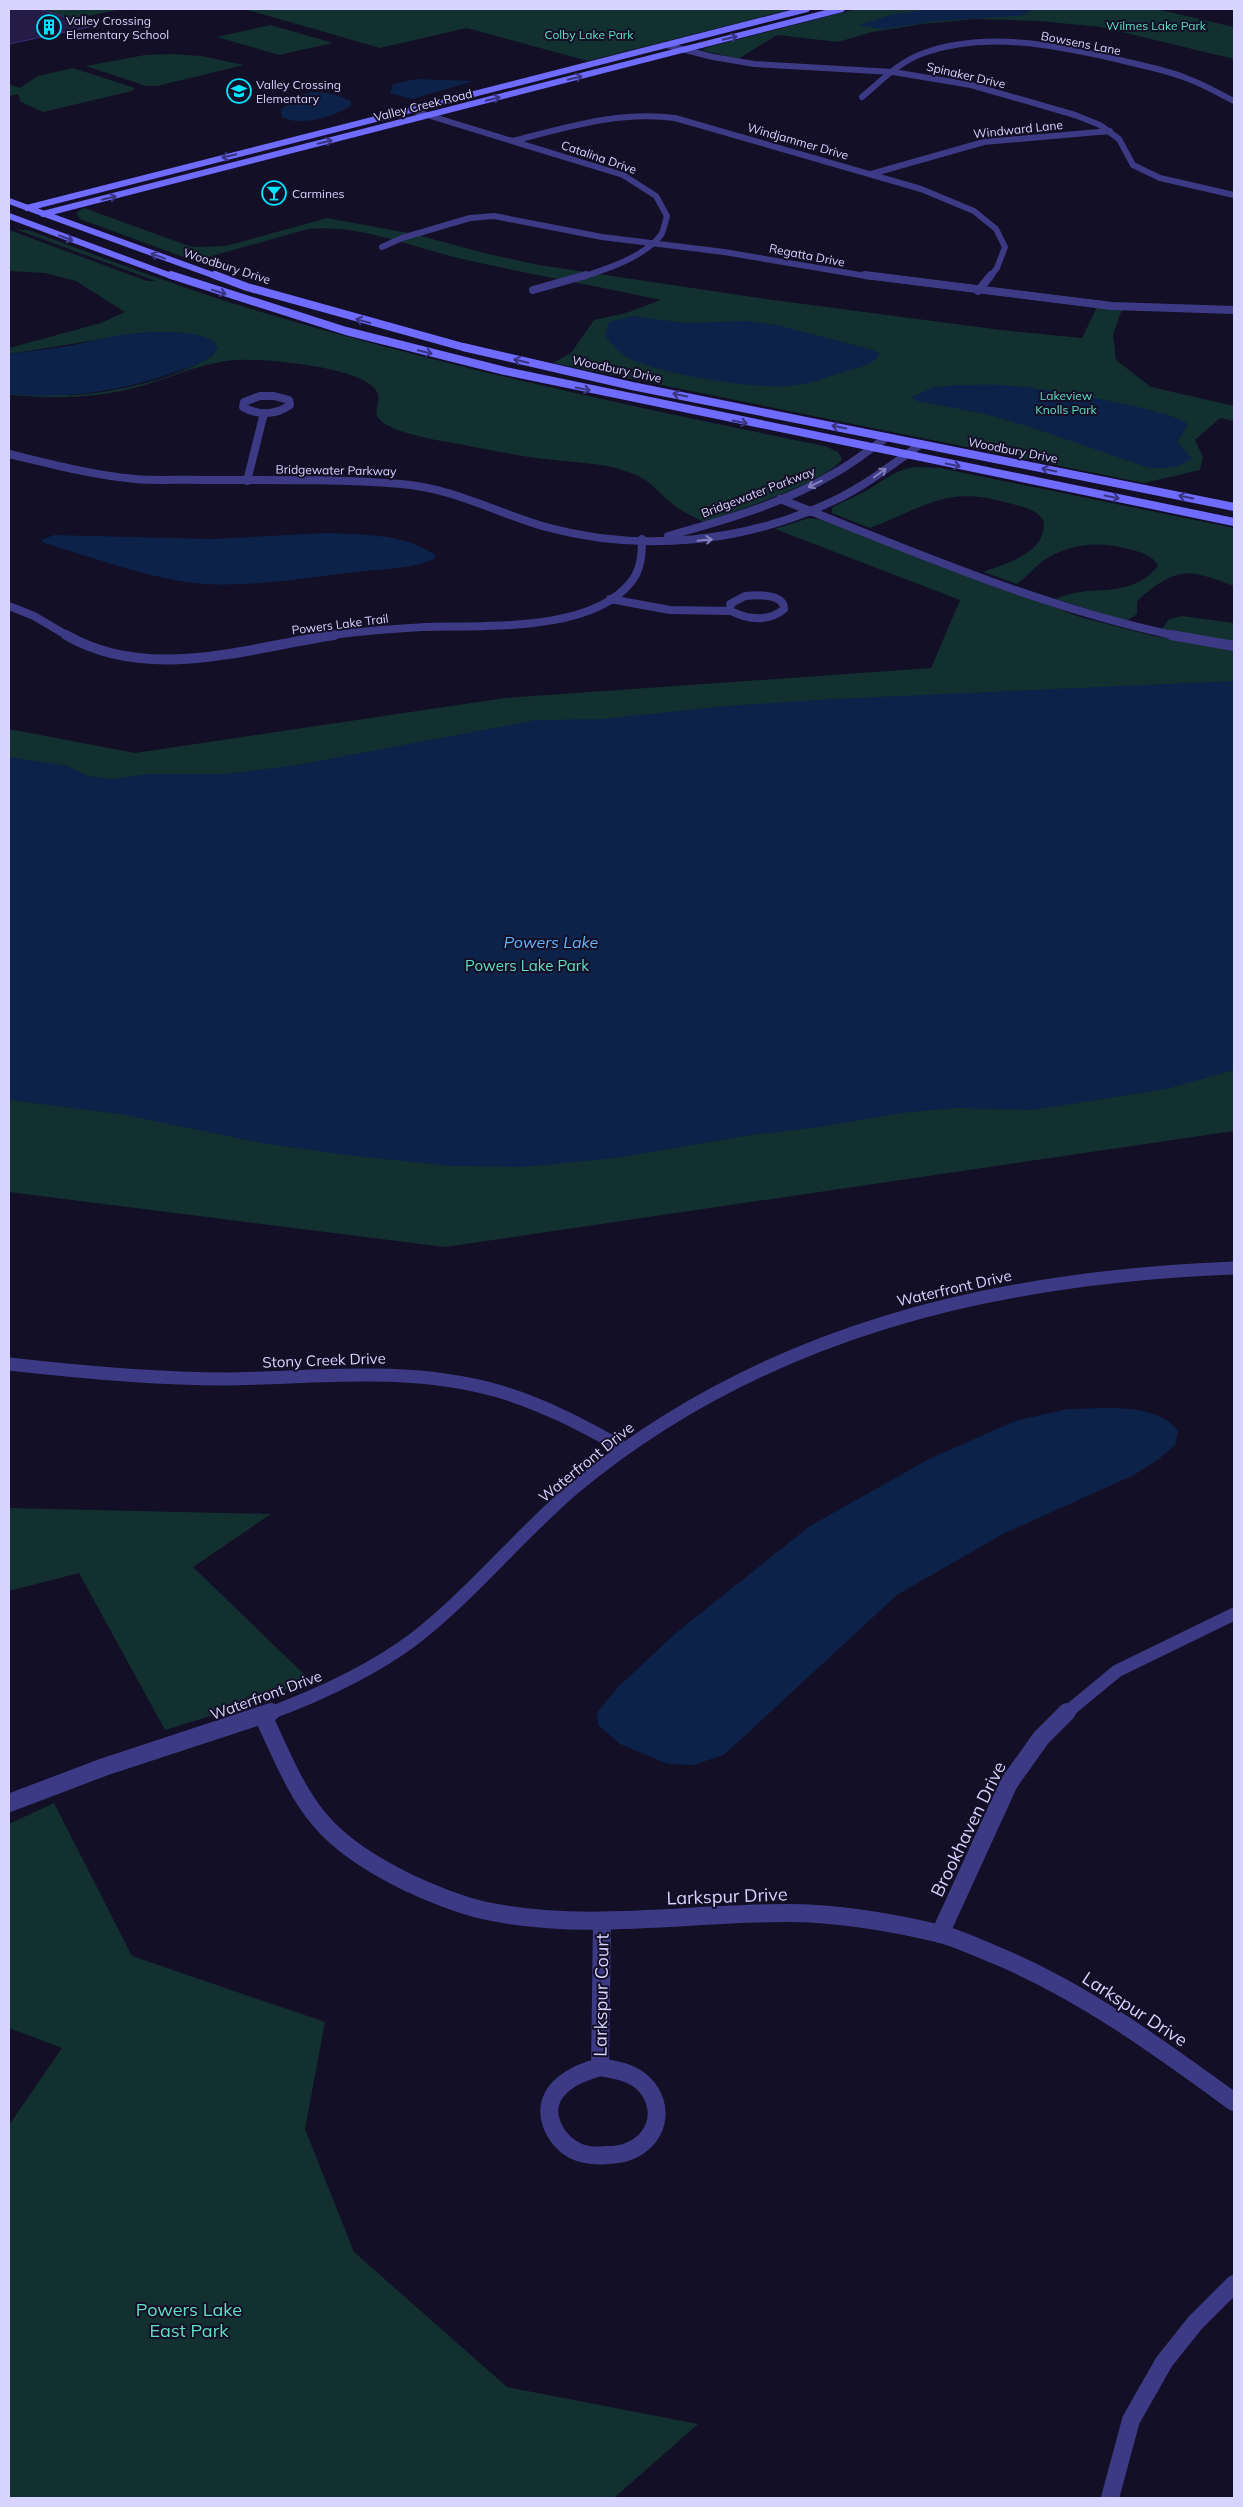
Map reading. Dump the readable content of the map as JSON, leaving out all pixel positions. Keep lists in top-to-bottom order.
{
  "streets": {
    "main road": ["Valley Creek Road", "Woodbury Drive"],
    "street": [
      "Bowsens Lane",
      "Spinaker Drive",
      "Windward Lane",
      "Windjammer Drive",
      "Catalina Drive",
      "Regatta Drive",
      "Bridgewater Parkway",
      "Powers Lake Trail",
      "Waterfront Drive",
      "Stony Creek Drive",
      "Brookhaven Drive",
      "Larkspur Drive",
      "Larkspur Court"
    ]
  },
  "crossings": [
    ["Bowsens Lane", "Spinaker Drive"],
    ["Spinaker Drive", "Valley Creek Road"],
    ["Spinaker Drive", "Windward Lane"],
    ["Valley Creek Road", "Catalina Drive"],
    ["Valley Creek Road", "Woodbury Drive"],
    ["Windward Lane", "Windjammer Drive"],
    ["Windjammer Drive", "Catalina Drive"],
    ["Windjammer Drive", "Regatta Drive"],
    ["Catalina Drive", "Regatta Drive"],
    ["Woodbury Drive", "Bridgewater Parkway"],
    ["Bridgewater Parkway", "Powers Lake Trail"],
    ["Waterfront Drive", "Stony Creek Drive"],
    ["Waterfront Drive", "Larkspur Drive"],
    ["Brookhaven Drive", "Larkspur Drive"],
    ["Larkspur Drive", "Larkspur Court"]
  ],
  "water": ["Powers Lake"],
  "parks": [
    "Wilmes Lake Park",
    "Colby Lake Park",
    "Lakeview Knolls Park",
    "Powers Lake Park",
    "Powers Lake East Park"
  ],
  "places": {
    "building": ["Valley Crossing Elementary School"],
    "school or university": ["Valley Crossing Elementary"],
    "bar": ["Carmines"]
  }
}
